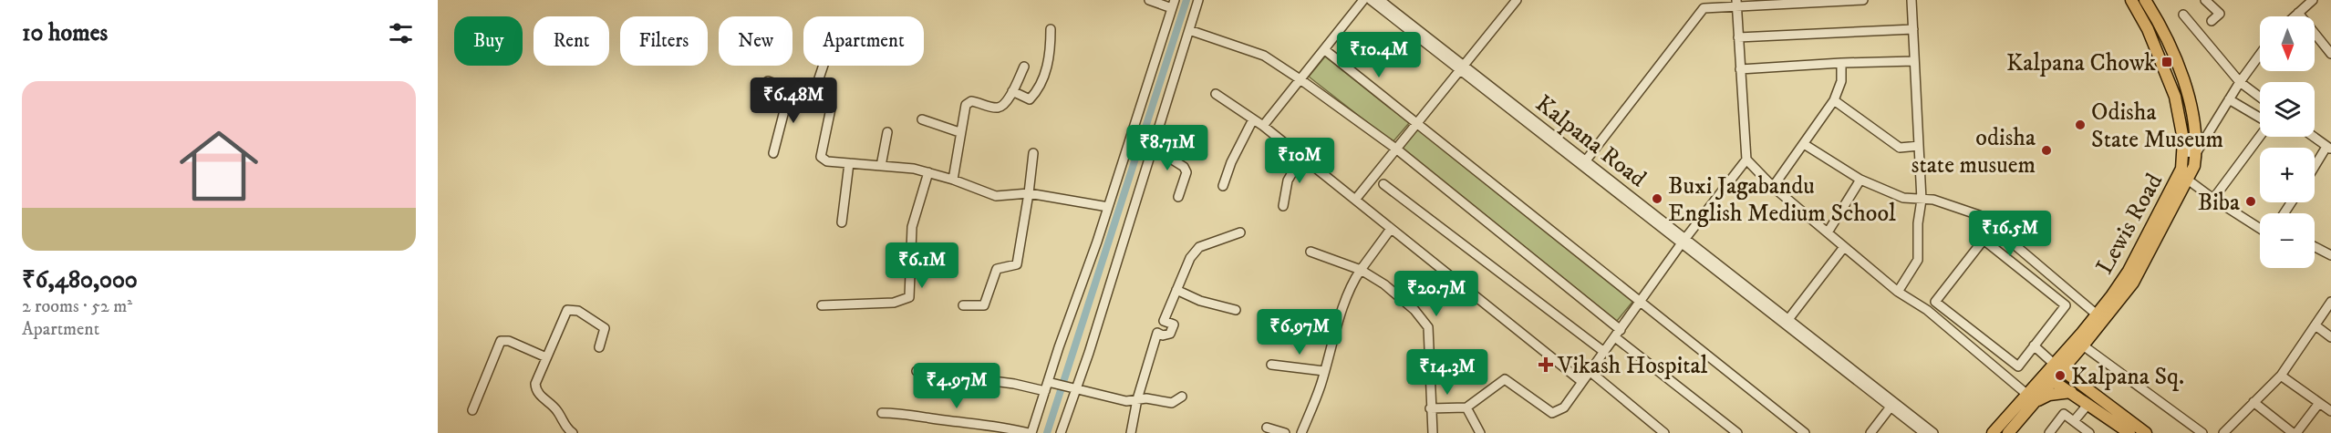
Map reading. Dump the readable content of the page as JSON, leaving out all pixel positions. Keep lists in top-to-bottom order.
{
  "streets": {
    "main road": ["Lewis Road"],
    "street": ["Kalpana Road"]
  },
  "places": {
    "transit": ["Kalpana Chowk"],
    "other": [
      "Odisha State Museum",
      "odisha state musuem",
      "Buxi Jagabandu English Medium School",
      "Biba",
      "Kalpana Sq."
    ],
    "health": ["Vikash Hospital"]
  },
  "north": "bottom",
  "page": {
    "heading": "10 homes",
    "map_buttons": ["+", "−"],
    "chip": [
      "Buy",
      "Rent",
      "Filters",
      "New",
      "Apartment"
    ],
    "price": [
      "₹10.4M",
      "₹6.48M",
      "₹8.71M",
      "₹10M",
      "₹16.5M",
      "₹6.1M",
      "₹20.7M",
      "₹6.97M",
      "₹14.3M",
      "₹4.97M"
    ],
    "list": [
      {
        "name": "₹6,480,000",
        "note": "2 rooms · 52 m² · Apartment"
      }
    ]
  }
}
